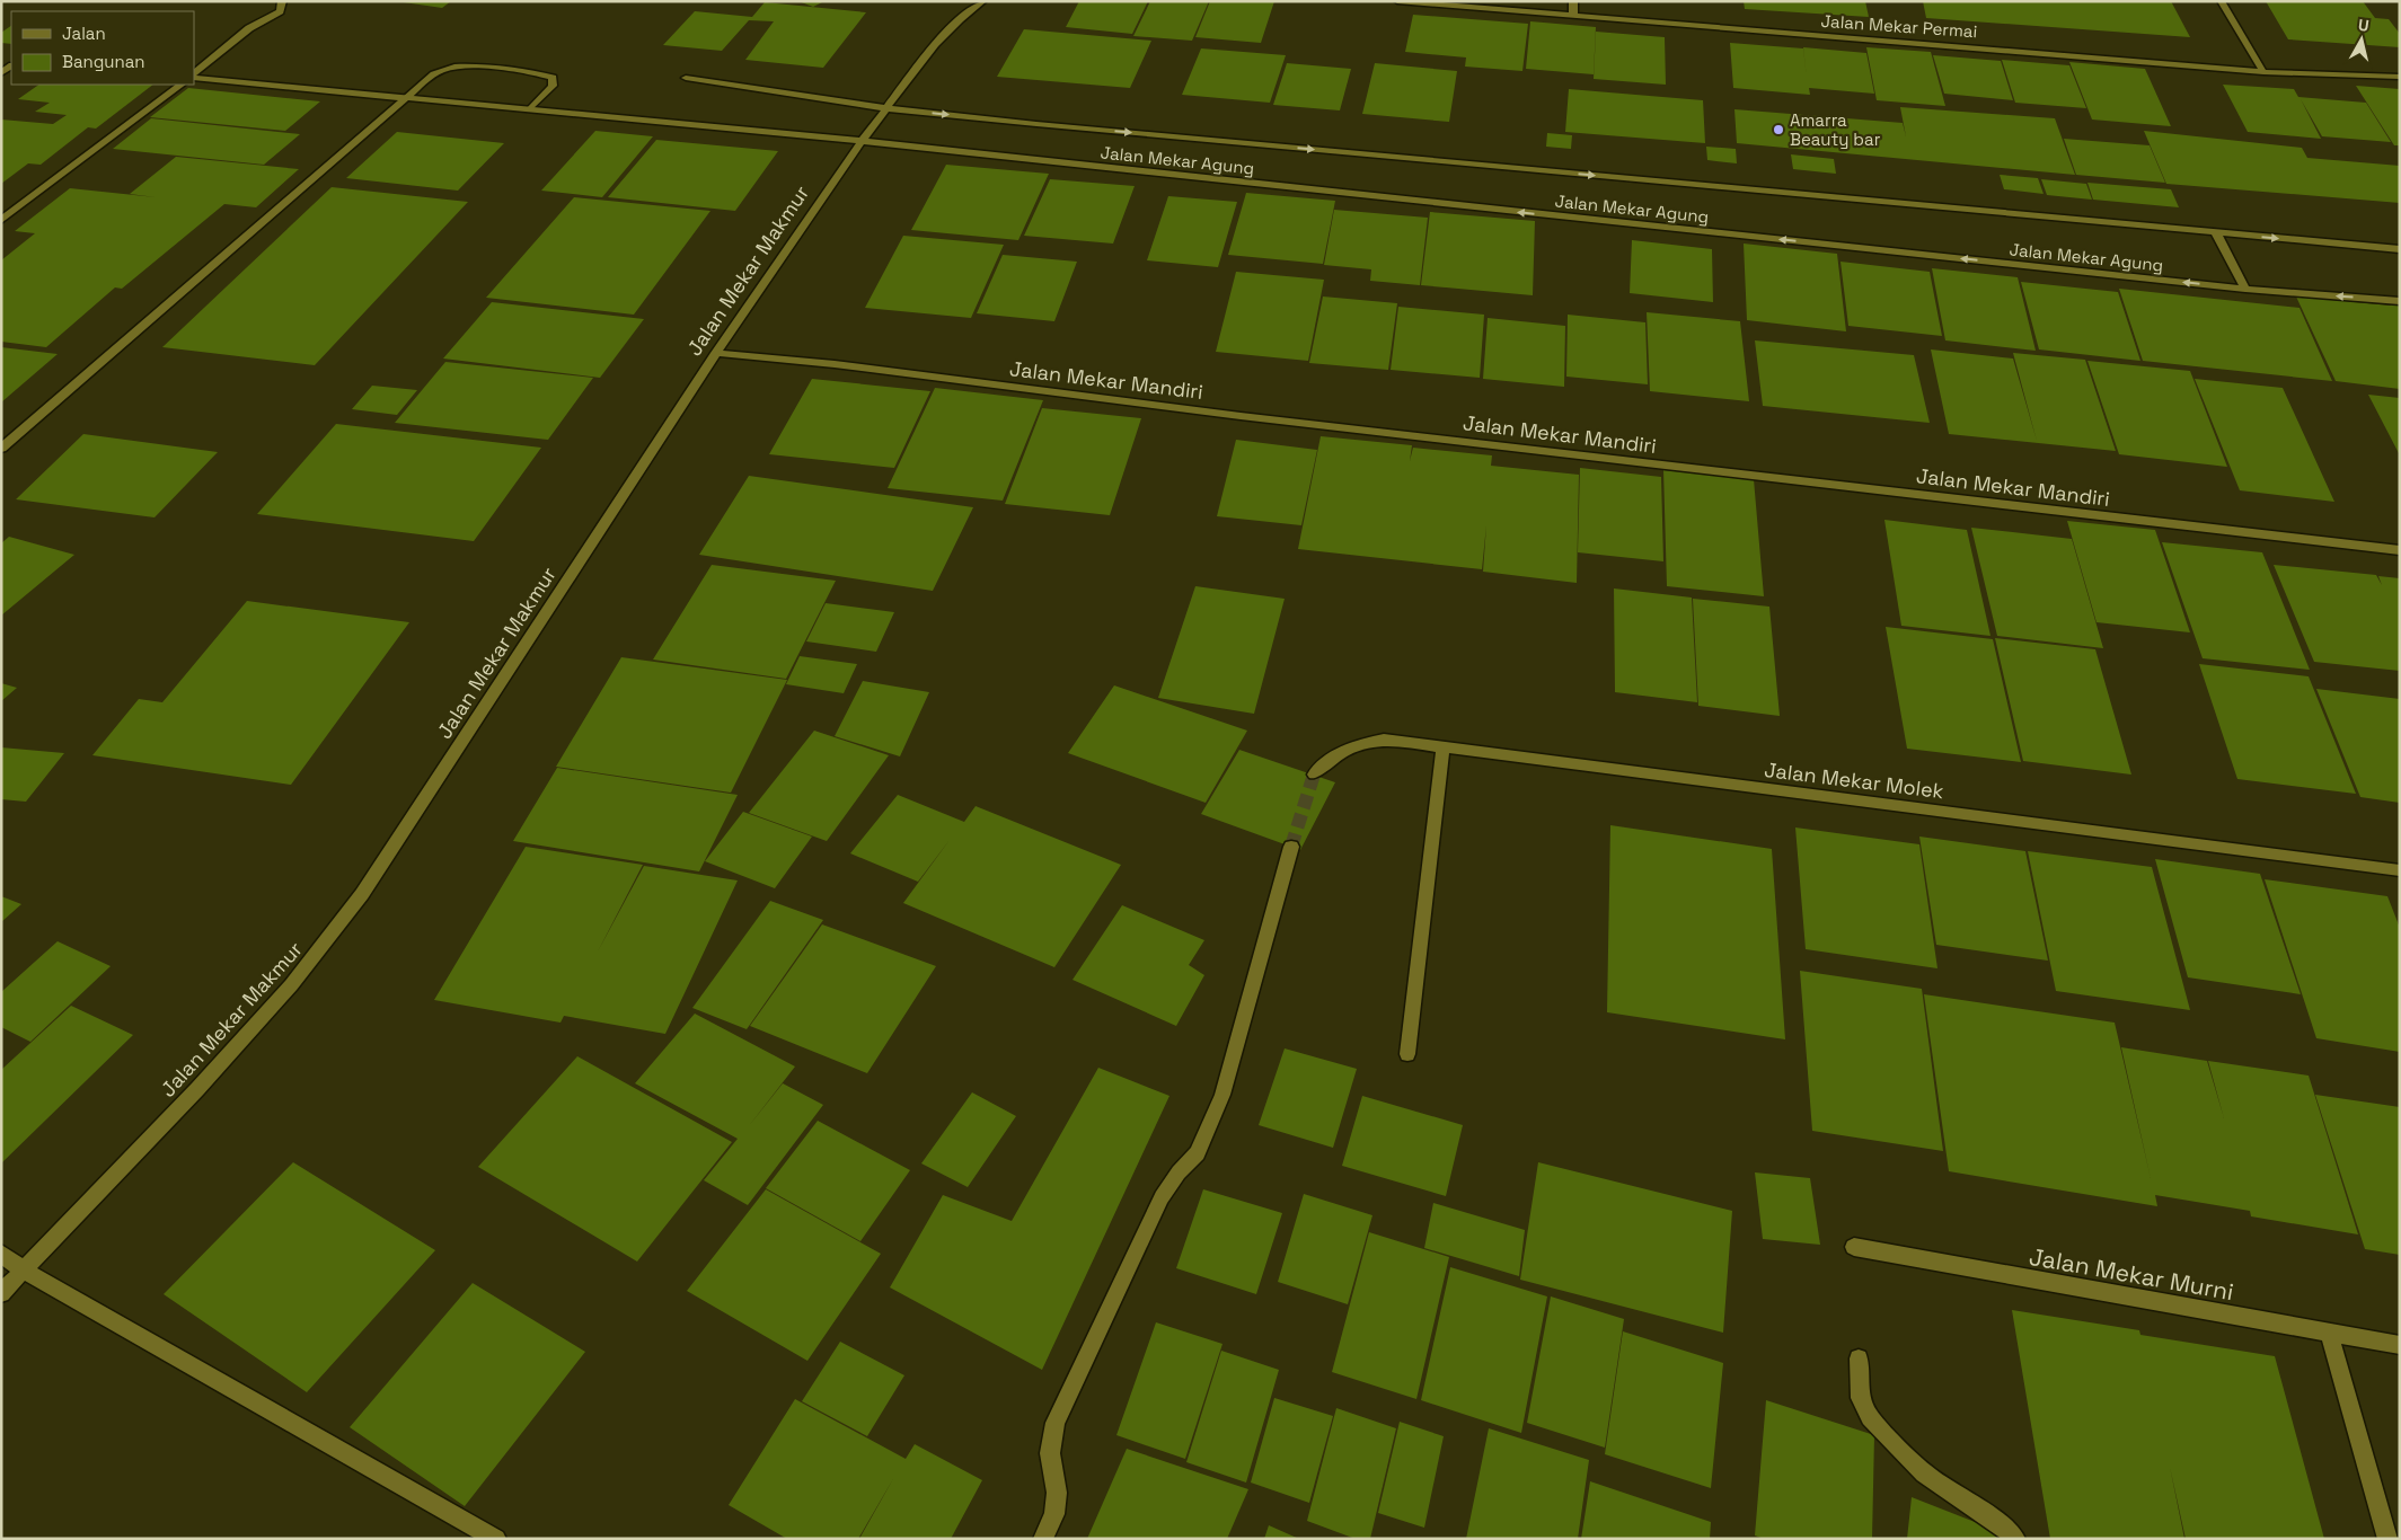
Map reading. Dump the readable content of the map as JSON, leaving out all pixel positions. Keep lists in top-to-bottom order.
{
  "streets": {
    "street": [
      "Jalan Mekar Permai",
      "Jalan Mekar Agung",
      "Jalan Mekar Makmur",
      "Jalan Mekar Mandiri",
      "Jalan Mekar Molek",
      "Jalan Mekar Murni"
    ]
  },
  "crossings": [
    ["Jalan Mekar Agung", "Jalan Mekar Makmur"],
    ["Jalan Mekar Makmur", "Jalan Mekar Mandiri"]
  ],
  "places": ["Amarra Beauty bar"],
  "legend": ["Jalan", "Bangunan"],
  "north": "top"
}
